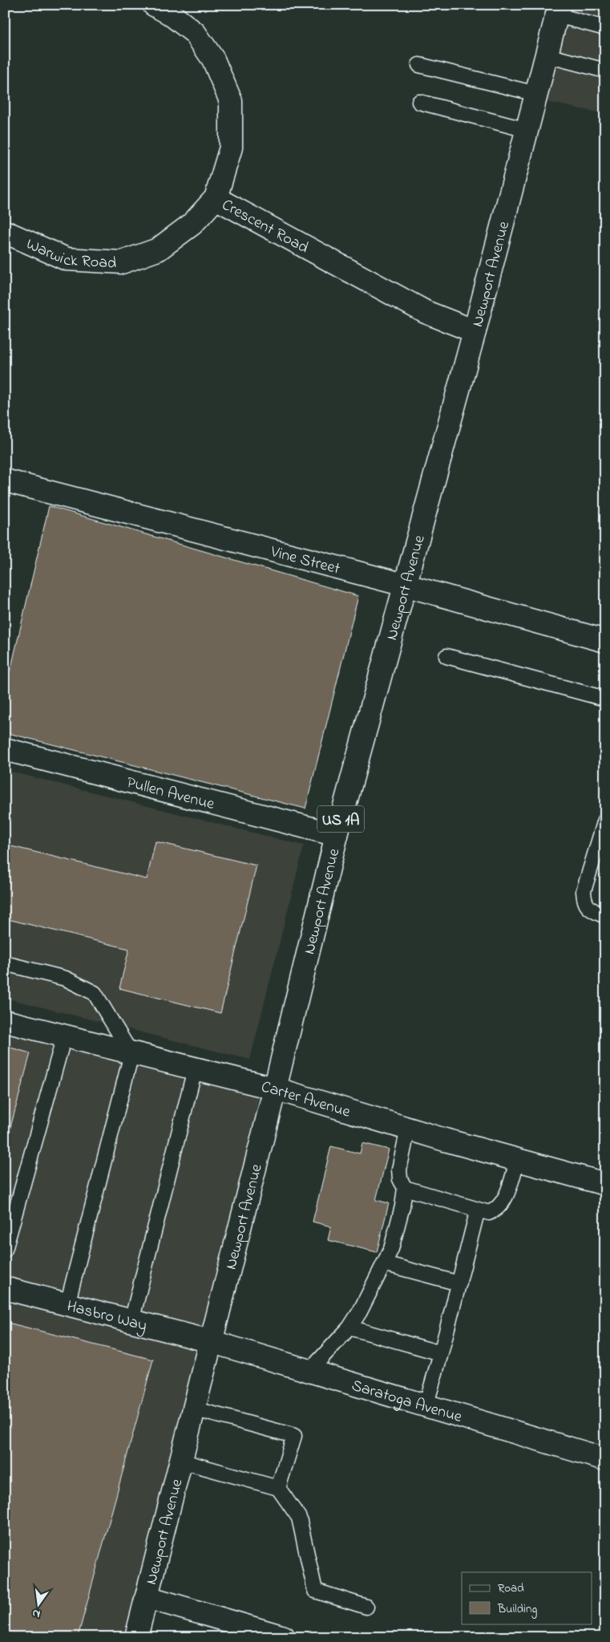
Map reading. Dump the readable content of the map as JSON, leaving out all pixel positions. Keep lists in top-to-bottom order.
{
  "streets": {
    "street": [
      "Crescent Road",
      "Warwick Road",
      "Newport Avenue",
      "Vine Street",
      "Pullen Avenue",
      "US 1A",
      "Carter Avenue",
      "Hasbro Way",
      "Saratoga Avenue"
    ]
  },
  "crossings": [
    ["Crescent Road", "Warwick Road"],
    ["Crescent Road", "Newport Avenue"],
    ["Newport Avenue", "Vine Street"],
    ["Newport Avenue", "Pullen Avenue"],
    ["Newport Avenue", "Carter Avenue"],
    ["Newport Avenue", "Hasbro Way"],
    ["Newport Avenue", "Saratoga Avenue"],
    ["Hasbro Way", "Saratoga Avenue"]
  ],
  "legend": ["Road", "Building"],
  "north": "bottom"
}
